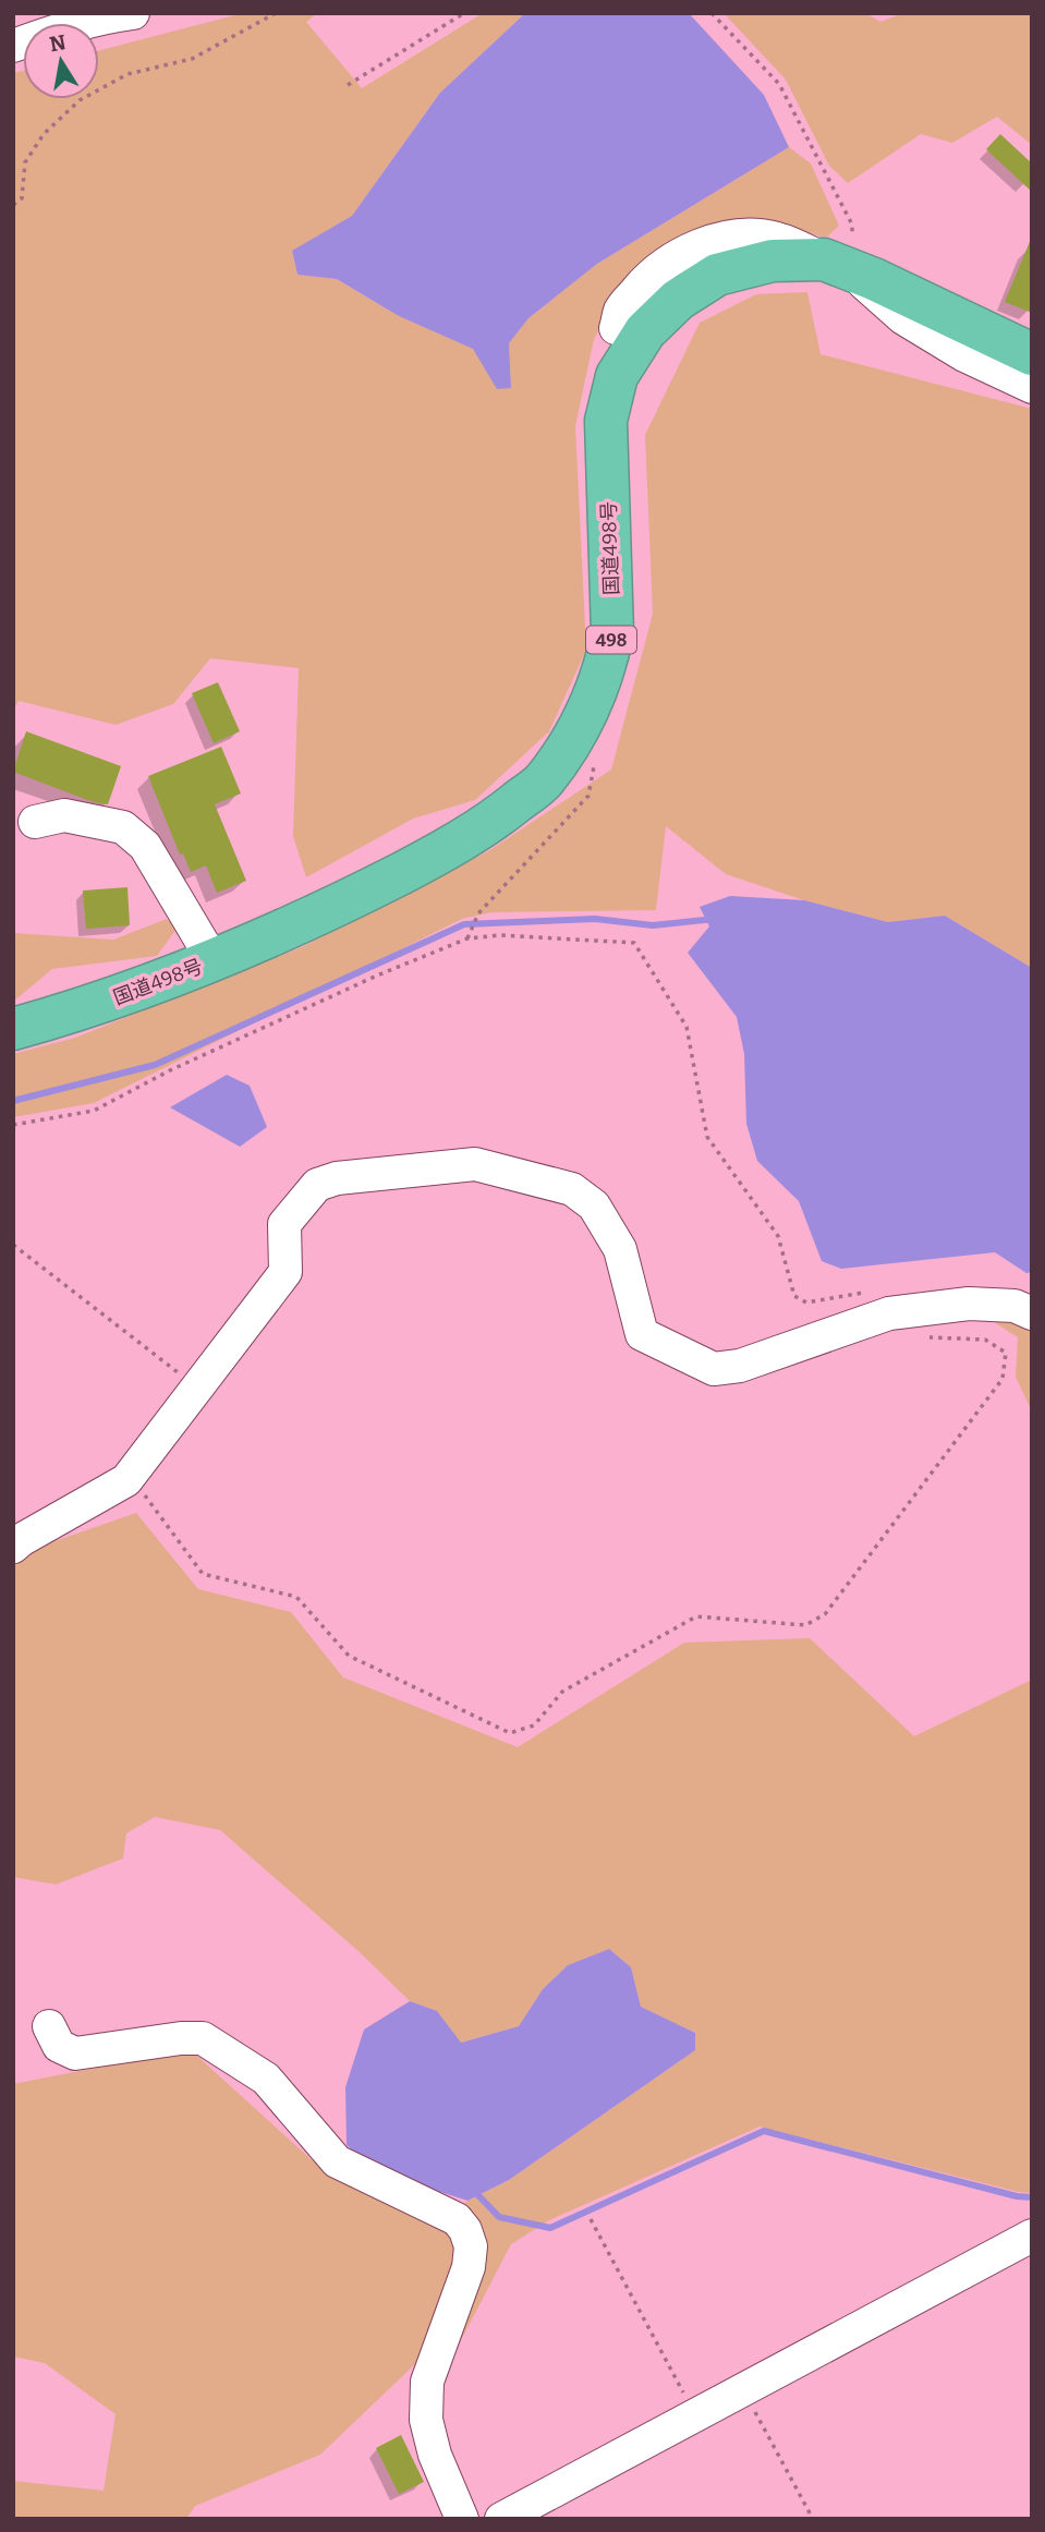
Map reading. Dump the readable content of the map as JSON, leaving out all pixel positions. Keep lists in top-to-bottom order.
{
  "streets": {
    "highway": ["国道498号", "498"]
  },
  "north": "top"
}
